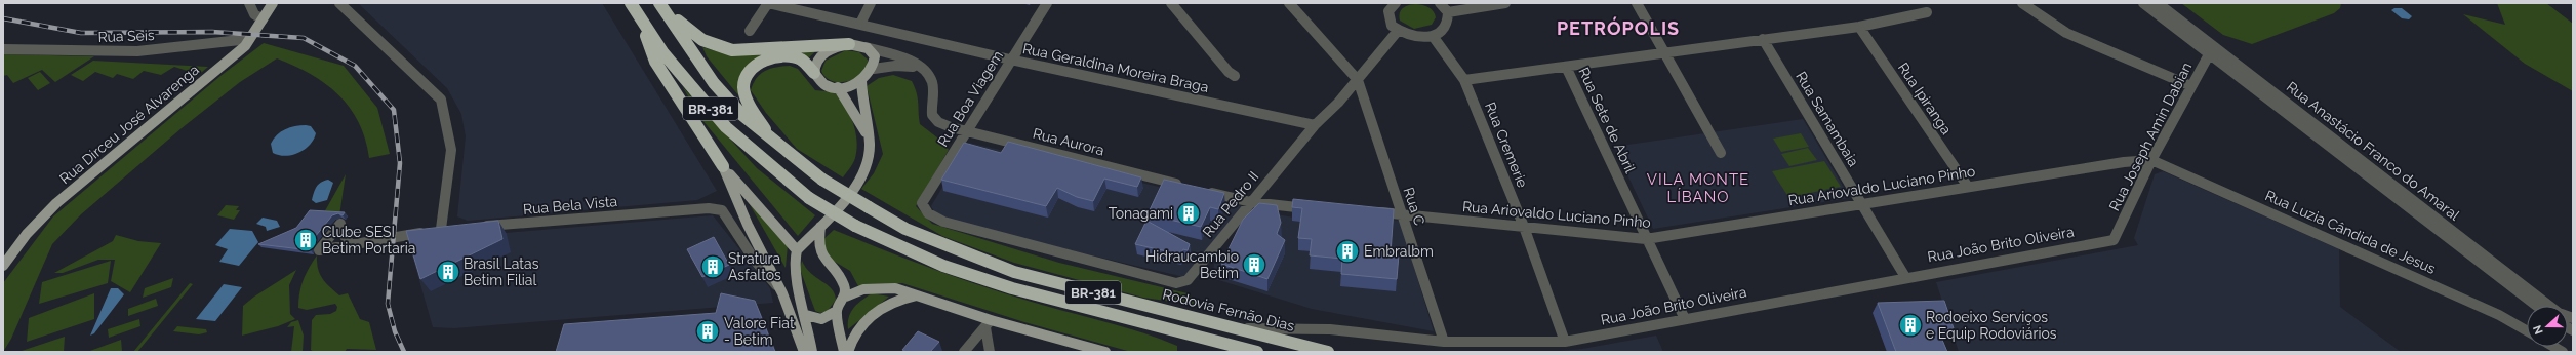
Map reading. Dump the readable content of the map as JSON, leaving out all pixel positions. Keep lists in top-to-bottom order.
{
  "streets": {
    "highway": ["BR-381", "Rodovia Fernão Dias"],
    "main road": ["Rua Dirceu José Alvarenga"],
    "street": [
      "Rua Seis",
      "Rua Geraldina Moreira Braga",
      "Rua Boa Viagem",
      "Rua Ipiranga",
      "Rua Samambaia",
      "Rua Sete de Abril",
      "Rua Joseph Amin Dabian",
      "Rua Aurora",
      "Rua Cremerie",
      "Rua Anastácio Franco do Amaral",
      "Rua Ariovaldo Luciano Pinho",
      "Rua Pedro II",
      "Rua Bela Vista",
      "Rua C",
      "Rua Luzia Cândida de Jesus",
      "Rua João Brito Oliveira"
    ]
  },
  "crossings": [
    ["Rua Seis", "Rua Dirceu José Alvarenga"],
    ["Rua Geraldina Moreira Braga", "Rua Boa Viagem"],
    ["Rua Geraldina Moreira Braga", "Rua Pedro II"],
    ["Rua Boa Viagem", "Rua Aurora"],
    ["Rua Boa Viagem", "Rua Pedro II"],
    ["Rua Ipiranga", "Rua Ariovaldo Luciano Pinho"],
    ["BR-381", "Rodovia Fernão Dias"],
    ["Rua Samambaia", "Rua Ariovaldo Luciano Pinho"],
    ["Rua Samambaia", "Rua João Brito Oliveira"],
    ["Rua Sete de Abril", "Rua Ariovaldo Luciano Pinho"],
    ["Rua Sete de Abril", "Rua João Brito Oliveira"],
    ["Rua Joseph Amin Dabian", "Rua Anastácio Franco do Amaral"],
    ["Rua Joseph Amin Dabian", "Rua Ariovaldo Luciano Pinho"],
    ["Rua Joseph Amin Dabian", "Rua Luzia Cândida de Jesus"],
    ["Rua Joseph Amin Dabian", "Rua João Brito Oliveira"],
    ["Rua Cremerie", "Rua Ariovaldo Luciano Pinho"],
    ["Rua Cremerie", "Rua João Brito Oliveira"],
    ["Rua Ariovaldo Luciano Pinho", "Rua C"],
    ["Rua Ariovaldo Luciano Pinho", "Rua Luzia Cândida de Jesus"],
    ["Rua Pedro II", "Rua C"],
    ["Rua C", "Rua João Brito Oliveira"],
    ["Rua João Brito Oliveira", "Rodovia Fernão Dias"]
  ],
  "districts": ["PETRÓPOLIS", "VILA MONTE LÍBANO"],
  "places": {
    "building": [
      "Tonagami",
      "Clube SESI Betim Portaria",
      "Embralbm",
      "Hidraucambio Betim",
      "Stratura Asfaltos",
      "Brasil Latas Betim Filial",
      "Rodoeixo Serviços e Equip Rodoviários",
      "Valore Fiat - Betim"
    ]
  },
  "north": "left"
}
